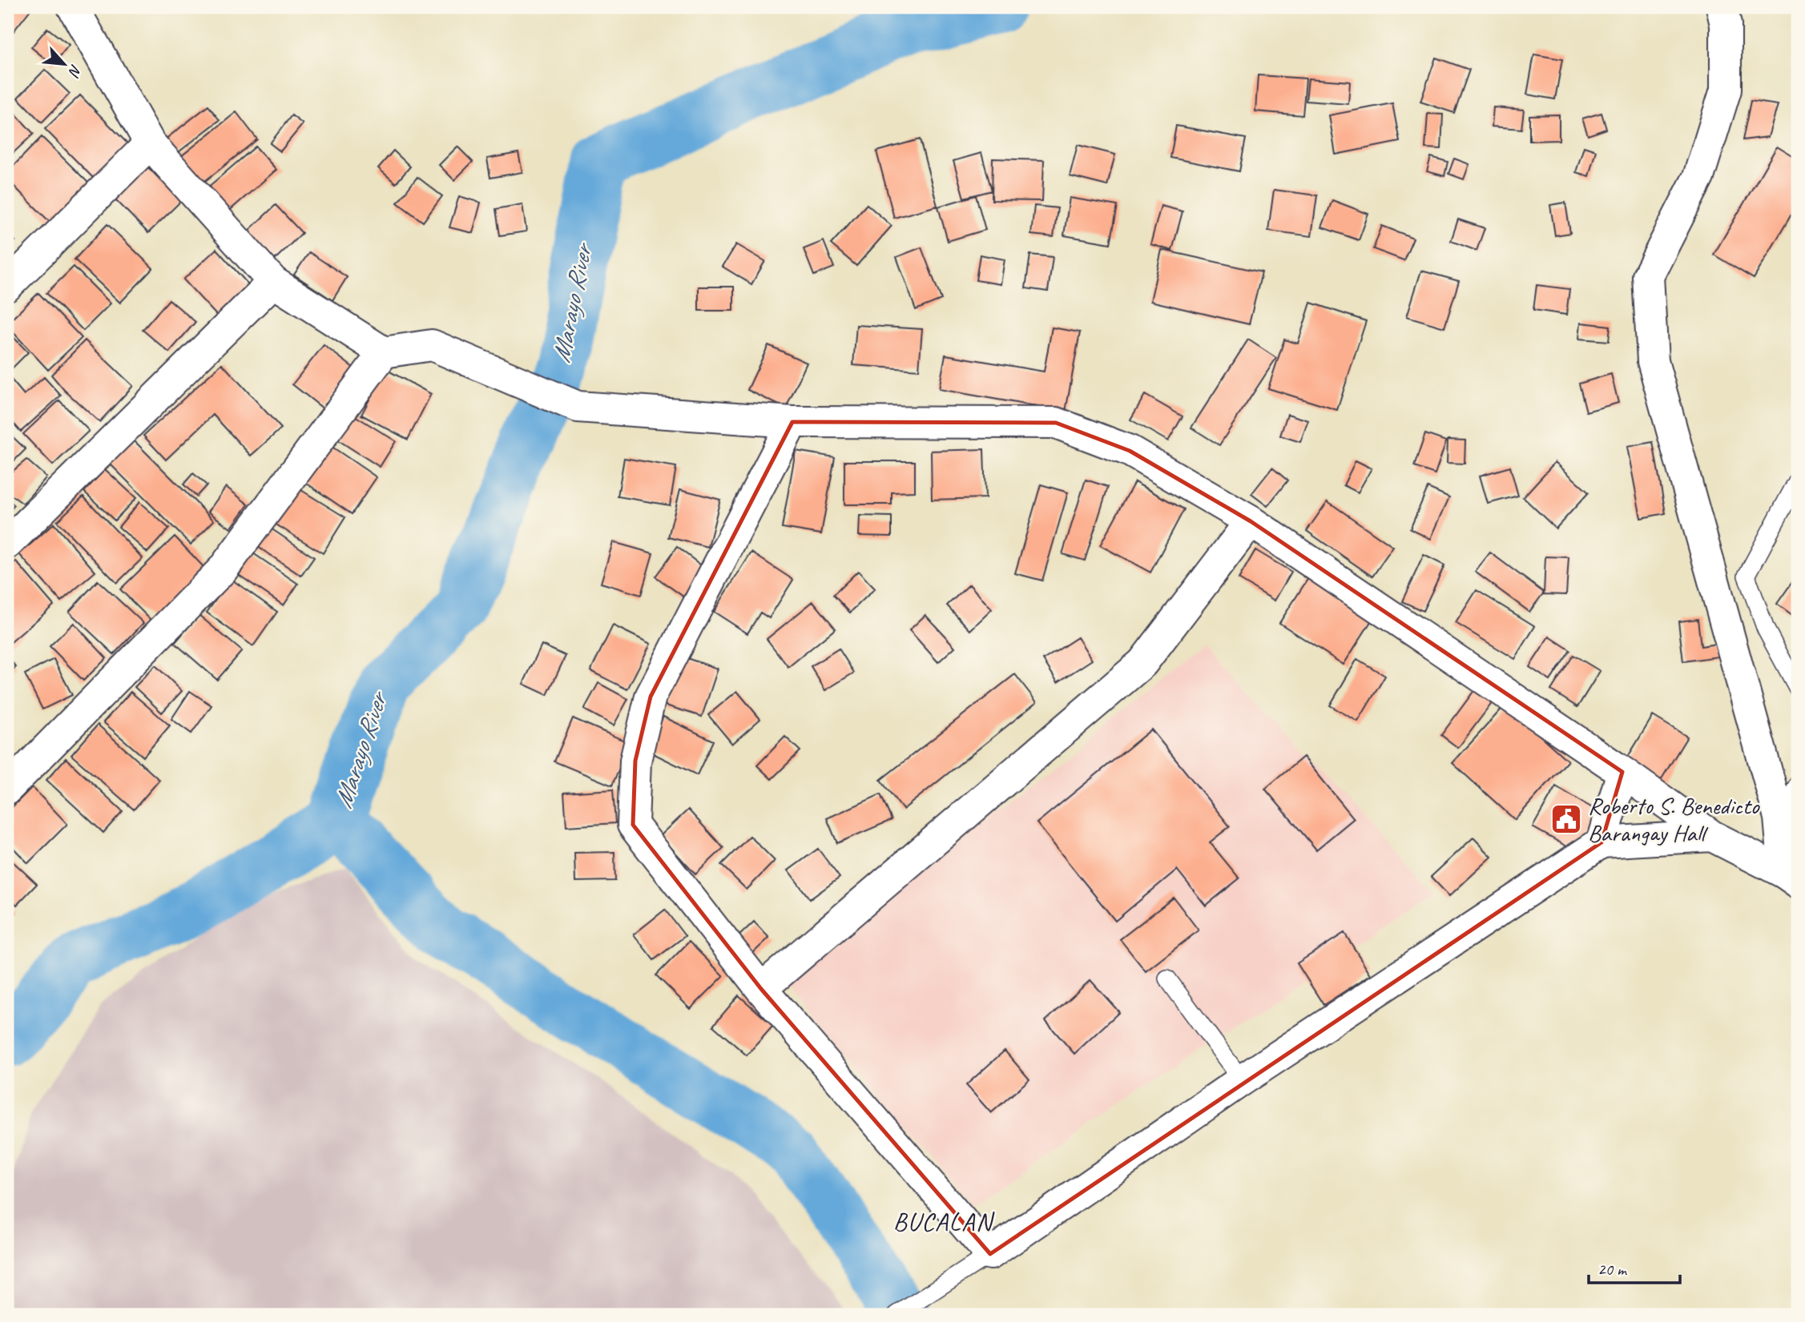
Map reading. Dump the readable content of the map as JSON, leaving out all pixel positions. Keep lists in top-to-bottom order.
{
  "districts": ["BUCALAN"],
  "water": ["Marayo River"],
  "places": {
    "public building": ["Roberto S. Benedicto Barangay Hall"]
  },
  "scale_bar": "20 m",
  "north": "bottom right"
}
